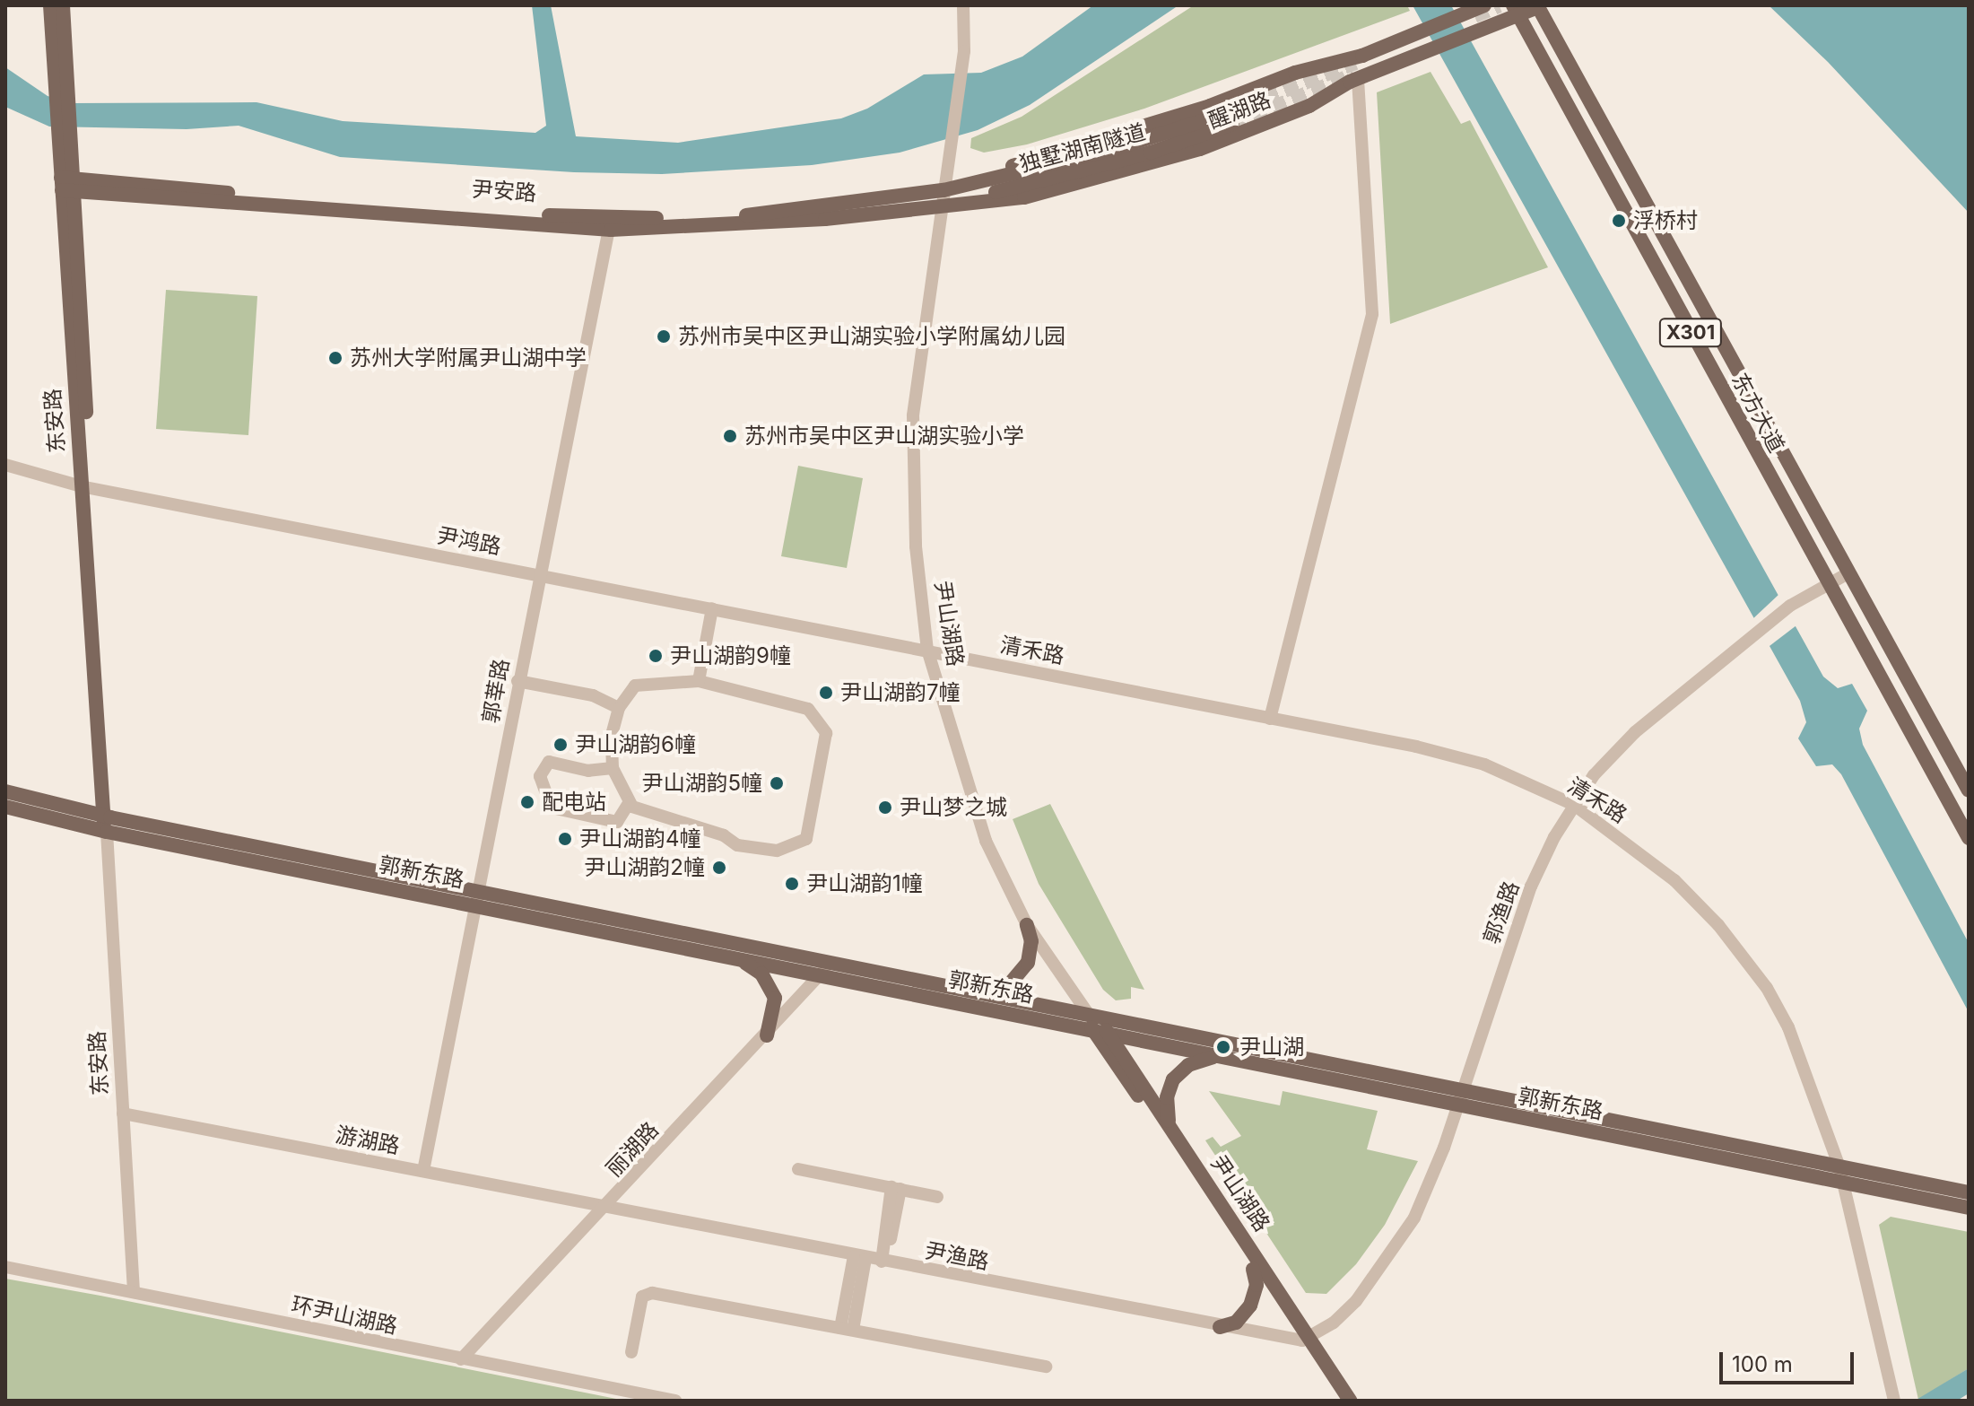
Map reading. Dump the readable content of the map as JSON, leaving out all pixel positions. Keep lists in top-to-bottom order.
{
  "streets": {
    "main road": [
      "醒湖路",
      "独墅湖南隧道",
      "尹安路",
      "X301",
      "东方大道",
      "东安路",
      "尹山湖路",
      "郭新东路"
    ],
    "street": [
      "尹鸿路",
      "清禾路",
      "郭莘路",
      "郭渔路",
      "游湖路",
      "丽湖路",
      "尹渔路",
      "环尹山湖路"
    ]
  },
  "crossings": [
    ["醒湖路", "独墅湖南隧道"],
    ["醒湖路", "尹安路"],
    ["醒湖路", "东方大道"],
    ["醒湖路", "尹山湖路"],
    ["独墅湖南隧道", "尹安路"],
    ["独墅湖南隧道", "尹山湖路"],
    ["尹安路", "东安路"],
    ["尹安路", "尹山湖路"],
    ["尹安路", "郭莘路"],
    ["东方大道", "郭渔路"],
    ["东安路", "尹鸿路"],
    ["东安路", "郭新东路"],
    ["东安路", "游湖路"],
    ["东安路", "环尹山湖路"],
    ["尹鸿路", "尹山湖路"],
    ["尹鸿路", "清禾路"],
    ["尹鸿路", "郭莘路"],
    ["尹山湖路", "清禾路"],
    ["尹山湖路", "郭新东路"],
    ["尹山湖路", "郭渔路"],
    ["尹山湖路", "尹渔路"],
    ["清禾路", "郭新东路"],
    ["清禾路", "郭渔路"],
    ["郭莘路", "郭新东路"],
    ["郭莘路", "游湖路"],
    ["郭新东路", "郭渔路"],
    ["郭新东路", "丽湖路"],
    ["郭渔路", "尹渔路"],
    ["游湖路", "丽湖路"],
    ["游湖路", "尹渔路"],
    ["丽湖路", "尹渔路"],
    ["丽湖路", "环尹山湖路"]
  ],
  "places": [
    "浮桥村",
    "苏州市吴中区尹山湖实验小学附属幼儿园",
    "苏州大学附属尹山湖中学",
    "苏州市吴中区尹山湖实验小学",
    "尹山湖韵9幢",
    "尹山湖韵7幢",
    "尹山湖韵6幢",
    "尹山湖韵5幢",
    "配电站",
    "尹山梦之城",
    "尹山湖韵4幢",
    "尹山湖韵2幢",
    "尹山湖韵1幢",
    "尹山湖"
  ],
  "scale_bar": "100 m"
}
